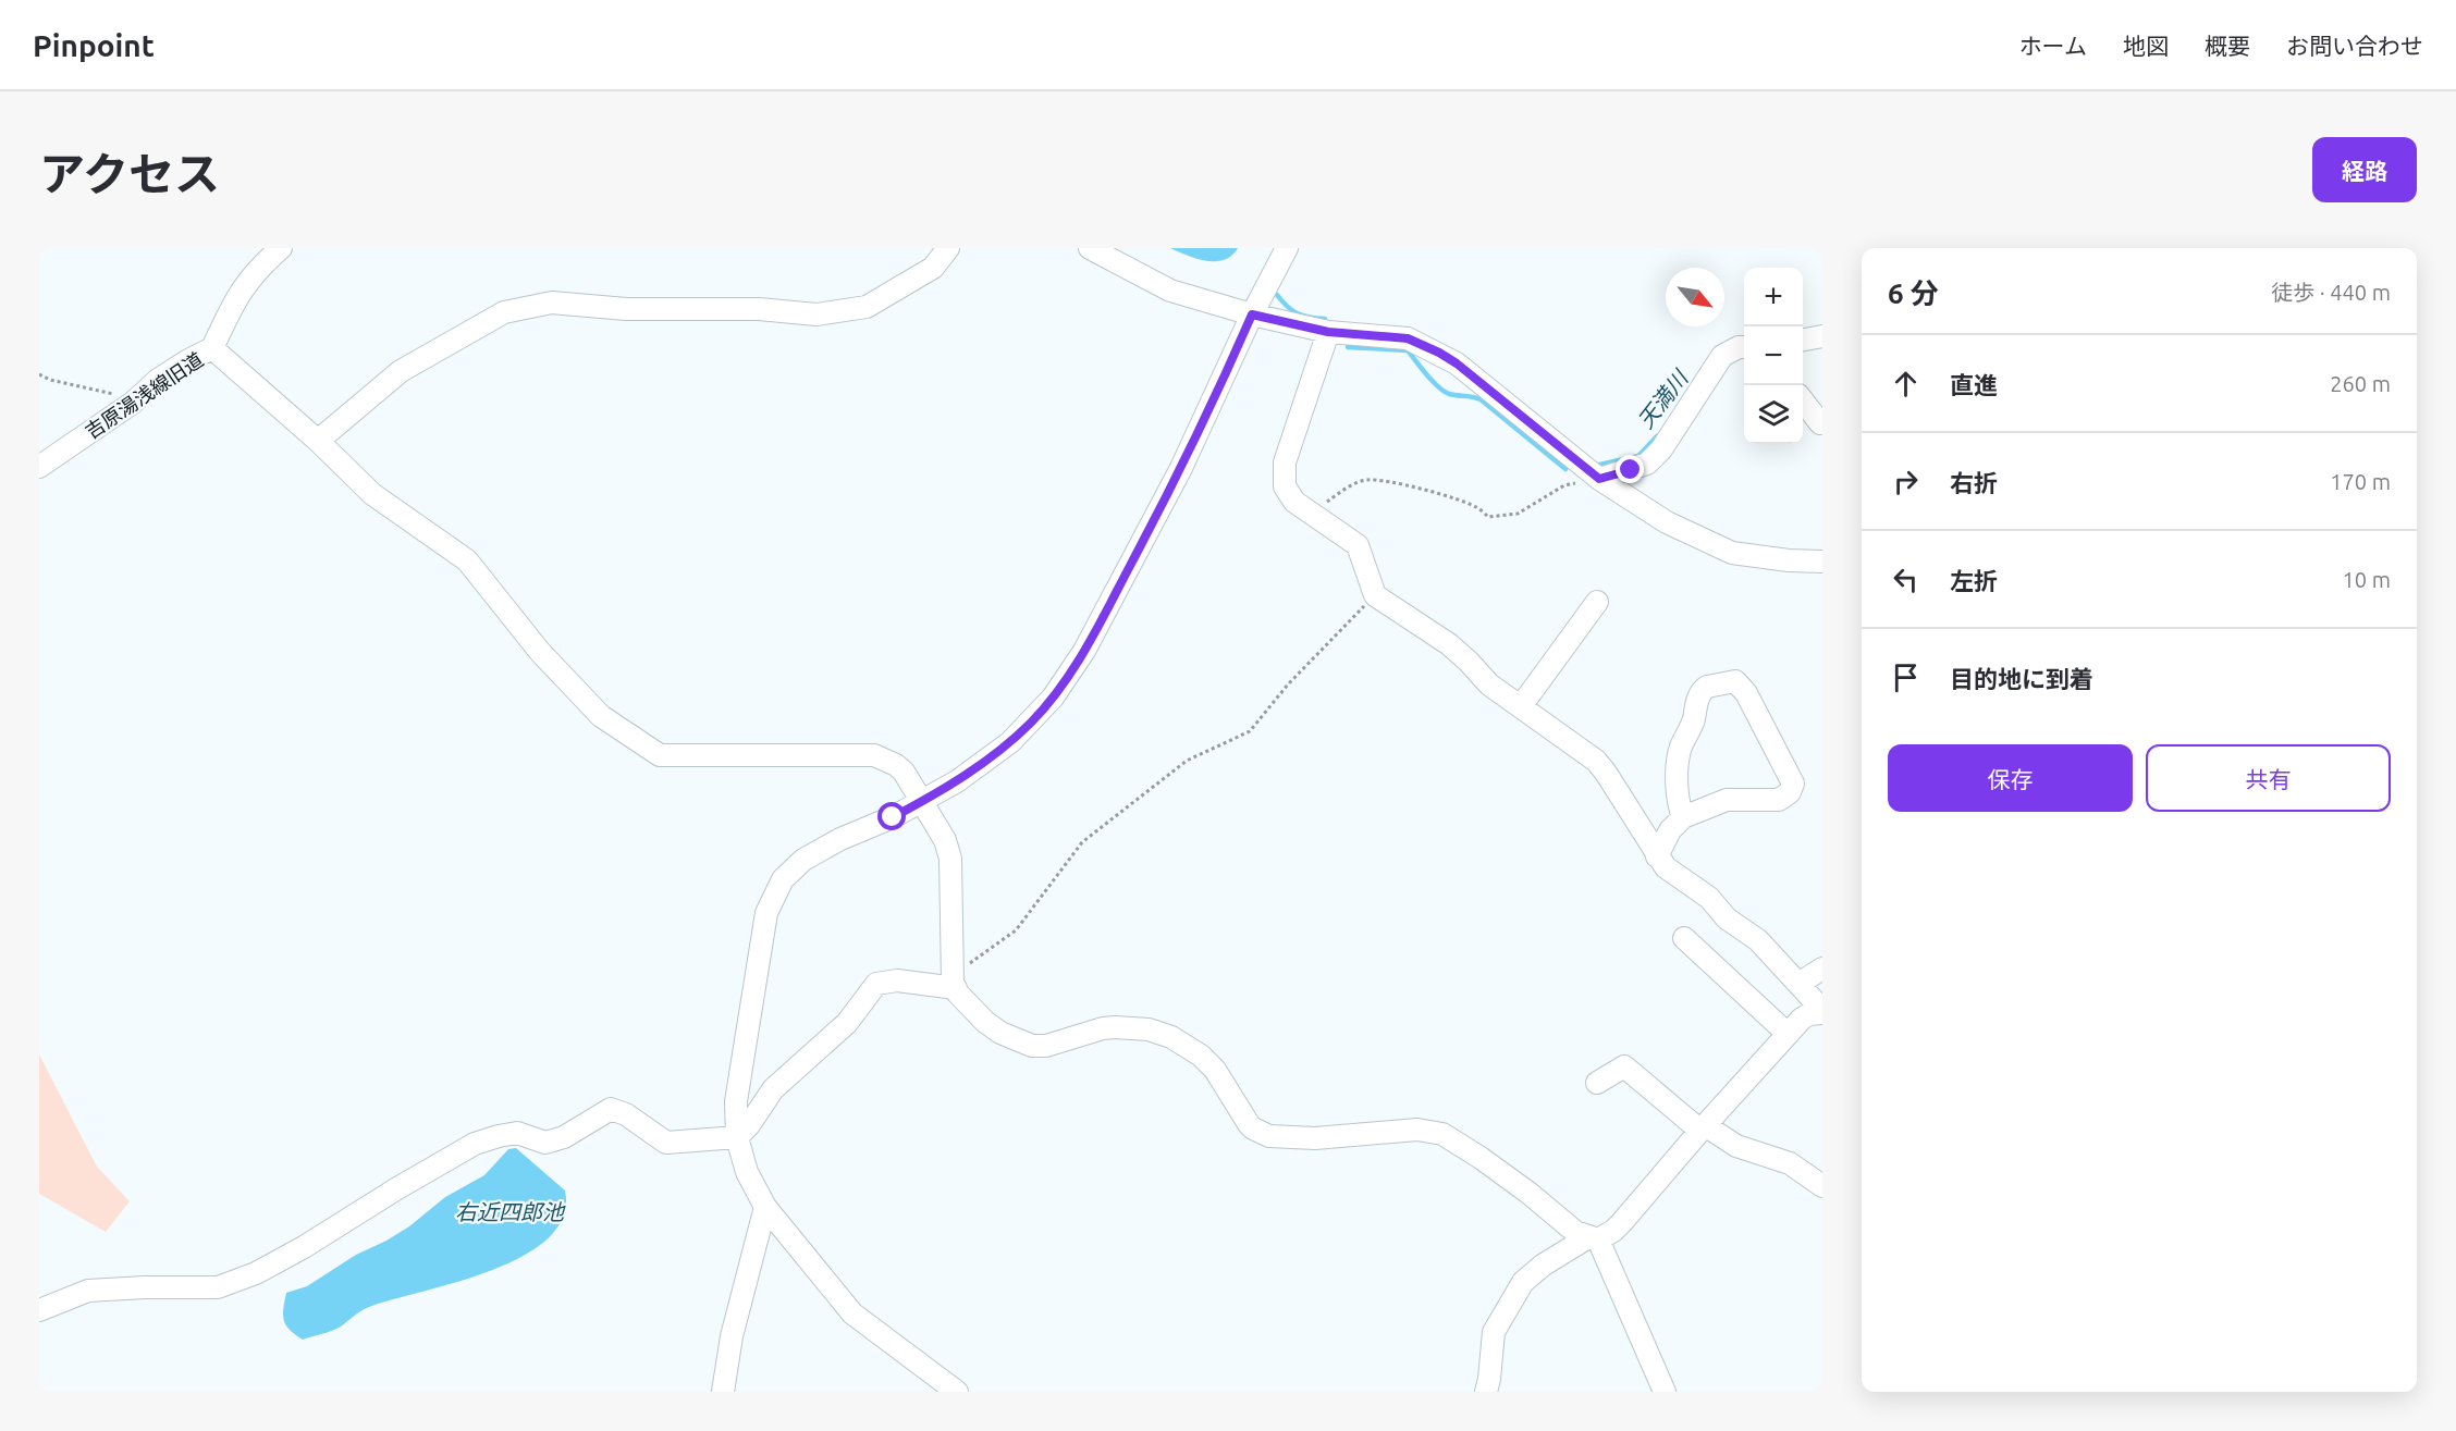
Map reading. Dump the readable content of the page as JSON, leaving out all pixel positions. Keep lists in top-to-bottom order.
{
  "streets": {
    "street": ["吉原湯浅線旧道"]
  },
  "water": ["天満川", "右近四郎池"],
  "north": "bottom right",
  "page": {
    "header": "Pinpoint",
    "nav": [
      "ホーム",
      "地図",
      "概要",
      "お問い合わせ"
    ],
    "title": "アクセス",
    "buttons": [
      "経路",
      ["保存", "共有"]
    ],
    "heading": ["6 分", "徒歩 · 440 m"],
    "map_buttons": ["+", "−"],
    "list": [
      ["直進", "260 m"],
      ["右折", "170 m"],
      ["左折", "10 m"],
      "目的地に到着"
    ]
  }
}
